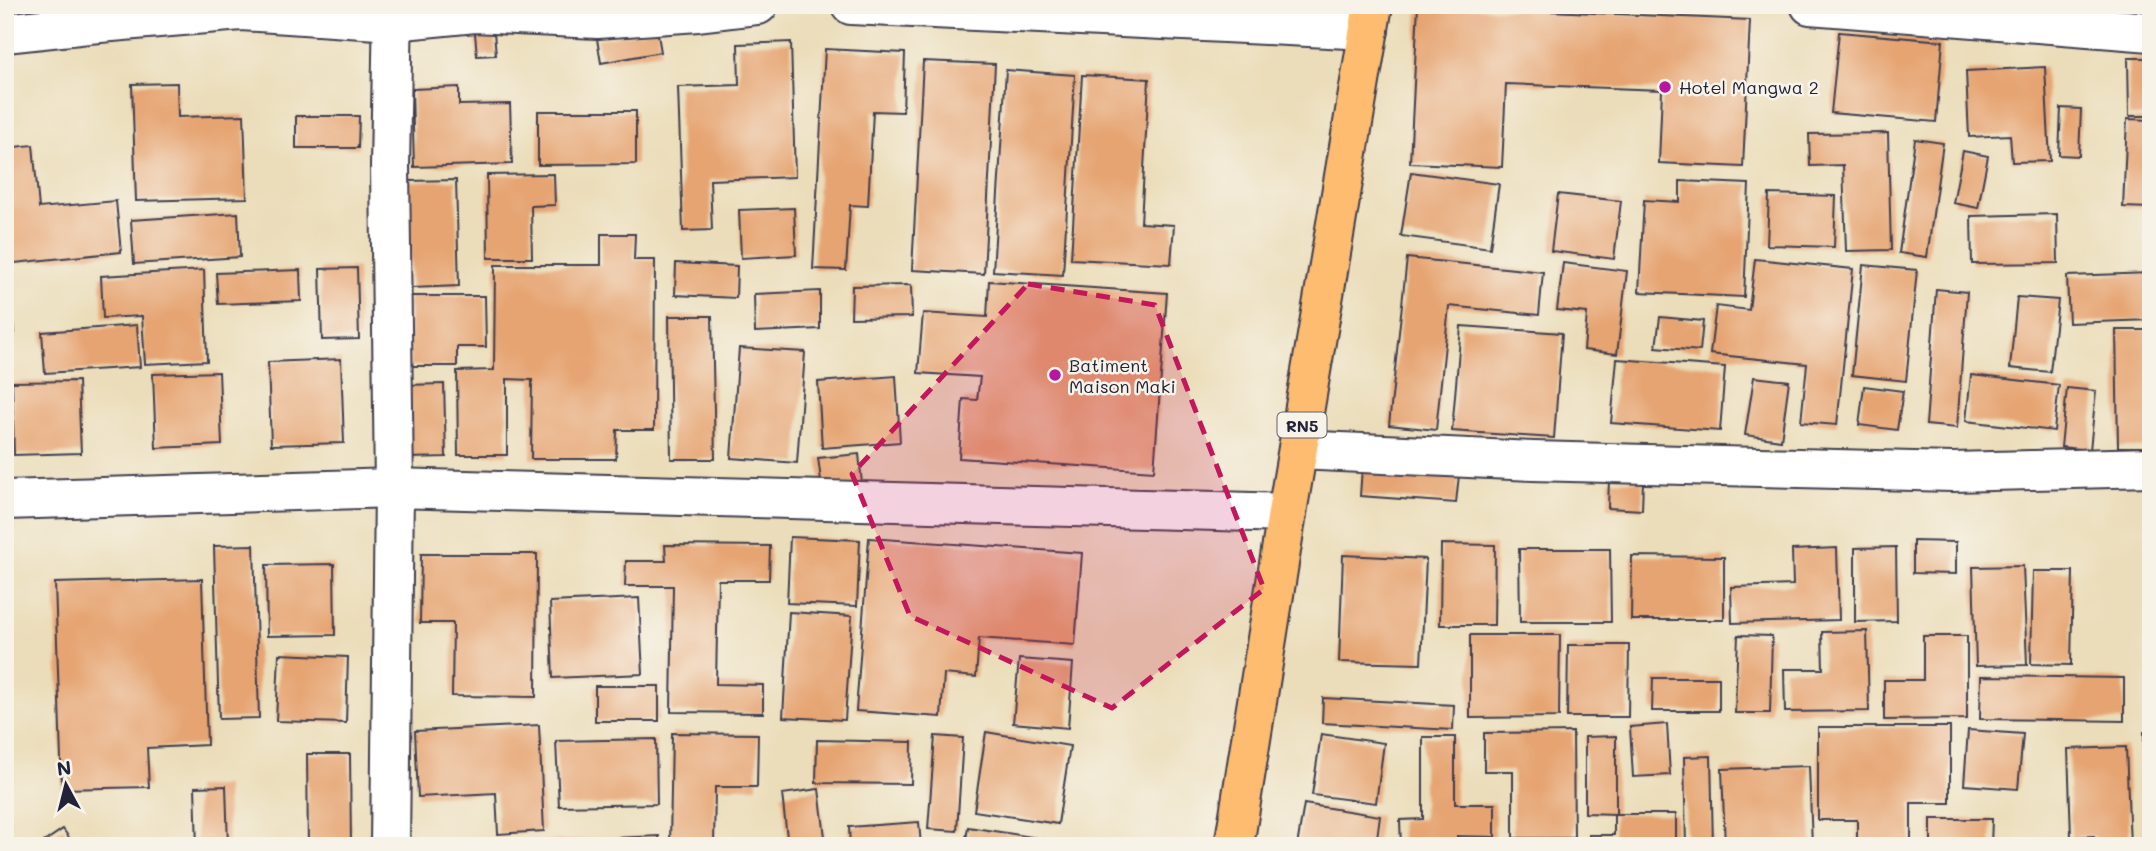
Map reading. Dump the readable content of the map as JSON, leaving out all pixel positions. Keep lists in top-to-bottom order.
{
  "streets": {
    "highway": ["RN5"]
  },
  "places": ["Hotel Mangwa 2", "Batiment Maison Maki"],
  "north": "top"
}
